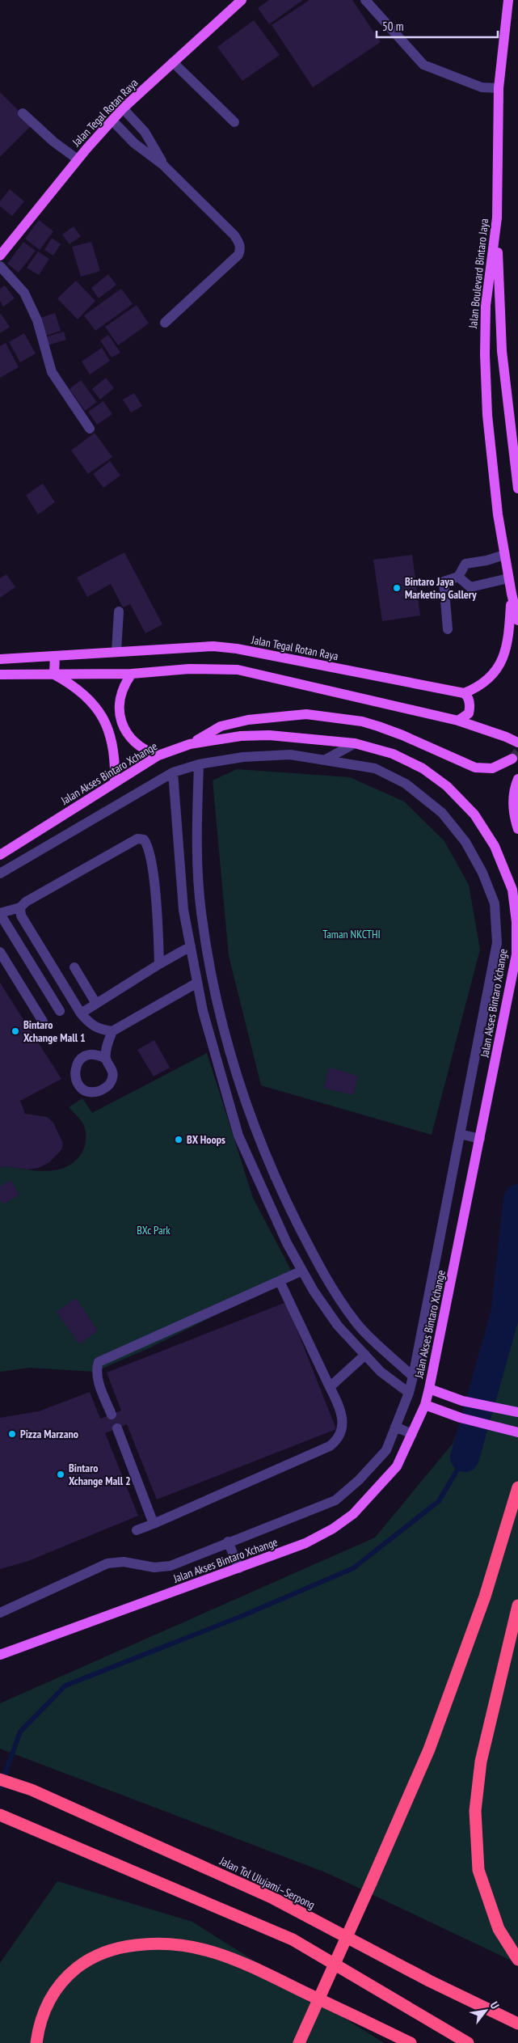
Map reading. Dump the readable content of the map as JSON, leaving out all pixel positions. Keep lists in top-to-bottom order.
{
  "streets": {
    "highway": ["Jalan Tol Ulujami–Serpong"],
    "main road": ["Jalan Tegal Rotan Raya", "Jalan Boulevard Bintaro Jaya", "Jalan Akses Bintaro Xchange"]
  },
  "parks": ["Taman NKCTHI", "BXc Park"],
  "places": [
    "Bintaro Jaya Marketing Gallery",
    "Bintaro Xchange Mall 1",
    "BX Hoops",
    "Pizza Marzano",
    "Bintaro Xchange Mall 2"
  ],
  "scale_bar": "50 m",
  "north": "top right"
}
